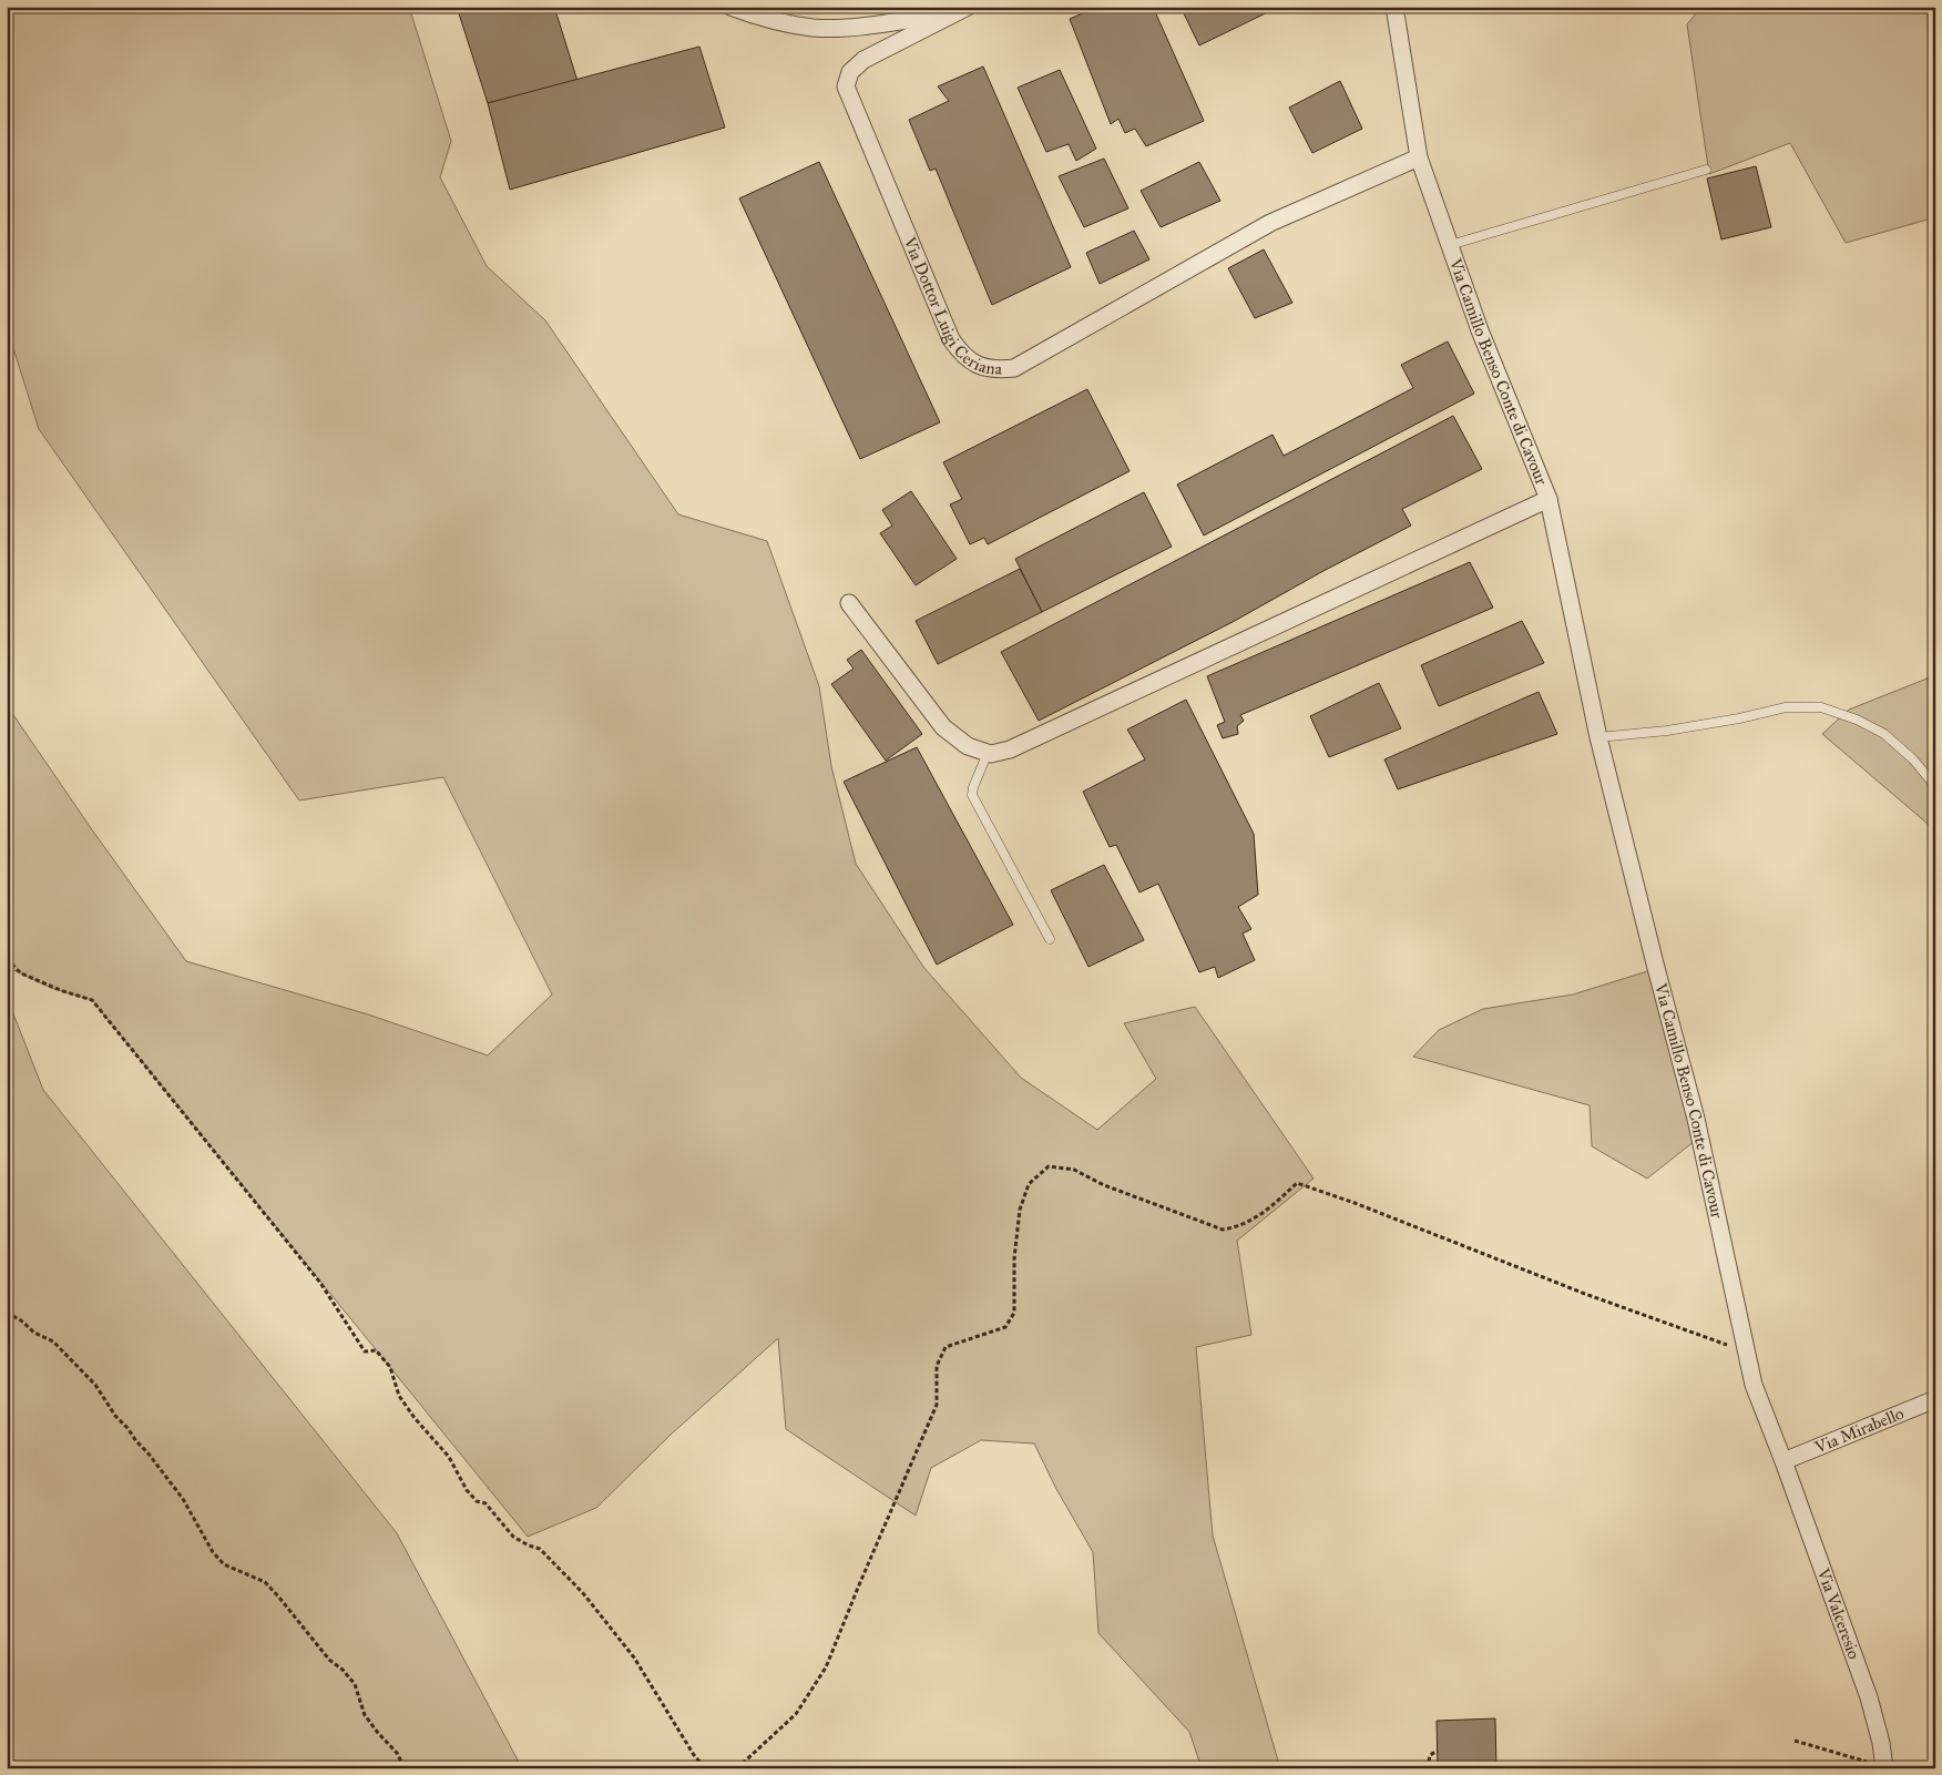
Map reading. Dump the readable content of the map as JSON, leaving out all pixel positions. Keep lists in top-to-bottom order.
{
  "streets": {
    "street": [
      "Via Dottor Luigi Ceriana",
      "Via Camillo Benso Conte di Cavour",
      "Via Mirabello",
      "Via Valceresio"
    ]
  },
  "crossings": [
    ["Via Dottor Luigi Ceriana", "Via Camillo Benso Conte di Cavour"],
    ["Via Camillo Benso Conte di Cavour", "Via Mirabello"],
    ["Via Camillo Benso Conte di Cavour", "Via Valceresio"],
    ["Via Mirabello", "Via Valceresio"]
  ]
}
